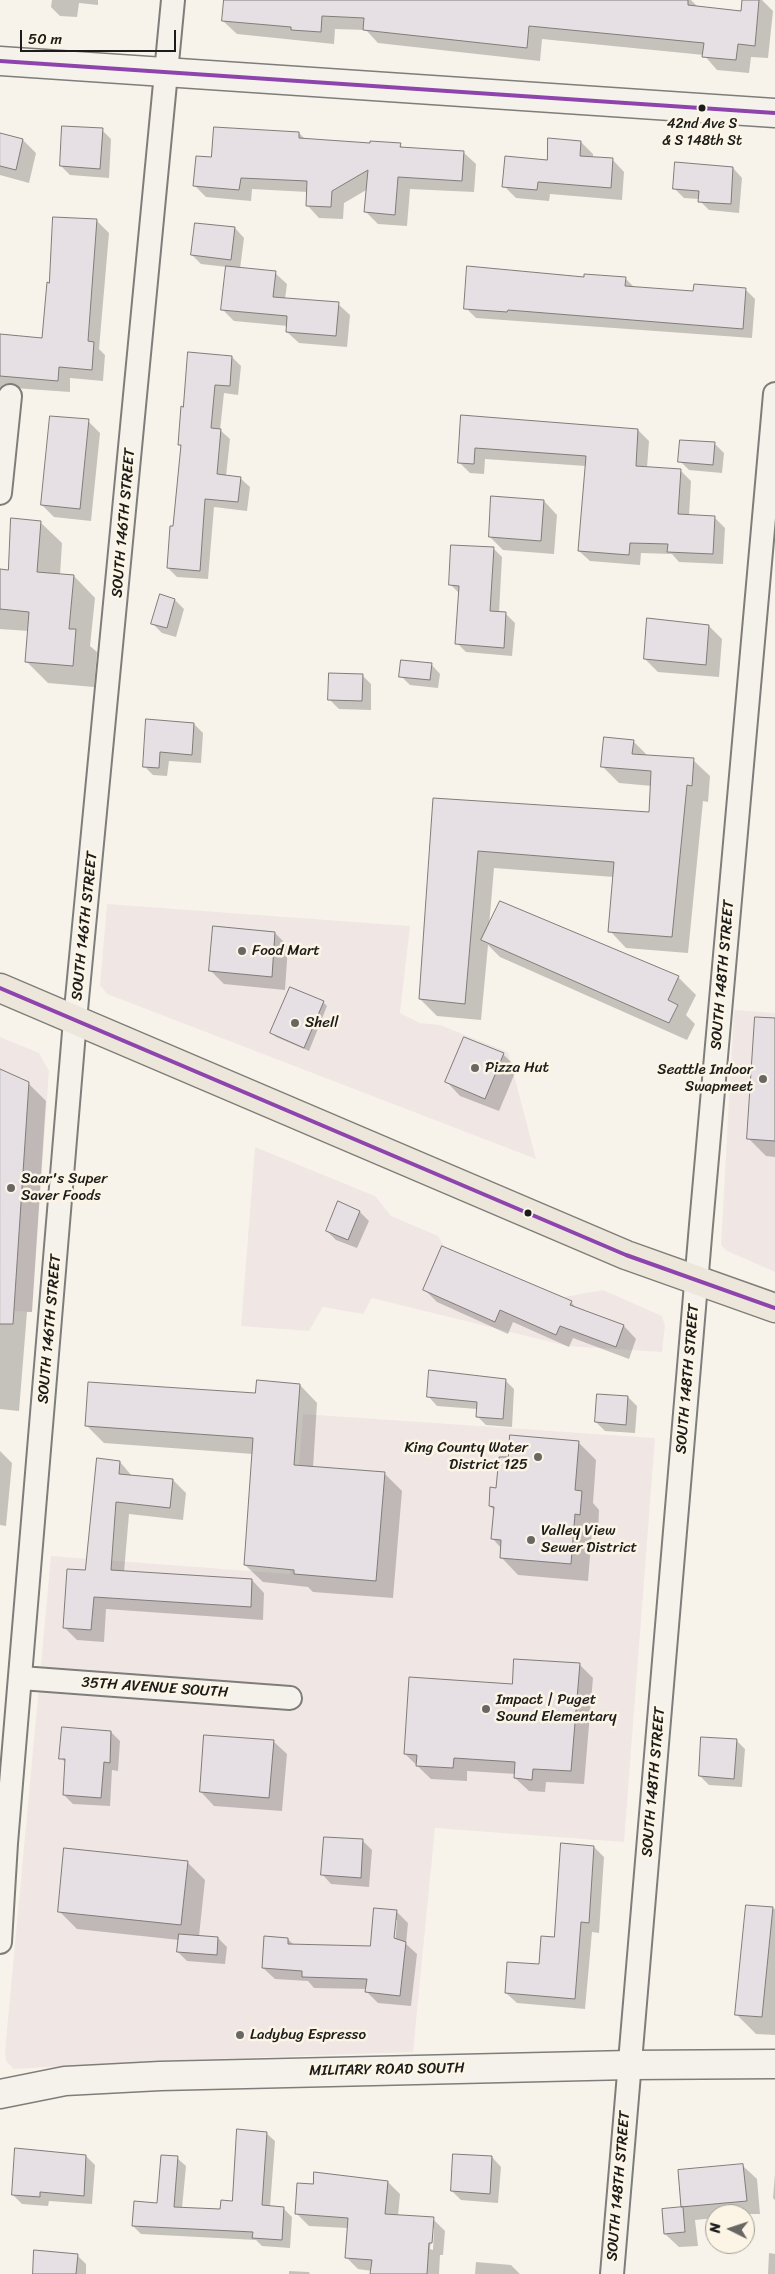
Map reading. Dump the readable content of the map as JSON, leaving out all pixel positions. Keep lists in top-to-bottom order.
{
  "streets": {
    "street": [
      "SOUTH 146TH STREET",
      "SOUTH 148TH STREET",
      "35TH AVENUE SOUTH",
      "MILITARY ROAD SOUTH"
    ]
  },
  "crossings": [
    ["SOUTH 146TH STREET", "35TH AVENUE SOUTH"],
    ["SOUTH 148TH STREET", "MILITARY ROAD SOUTH"]
  ],
  "places": [
    "42nd Ave S & S 148th St",
    "Food Mart",
    "Shell",
    "Pizza Hut",
    "Seattle Indoor Swapmeet",
    "Saar's Super Saver Foods",
    "King County Water District 125",
    "Valley View Sewer District",
    "Impact | Puget Sound Elementary",
    "Ladybug Espresso"
  ],
  "scale_bar": "50 m",
  "north": "left"
}
